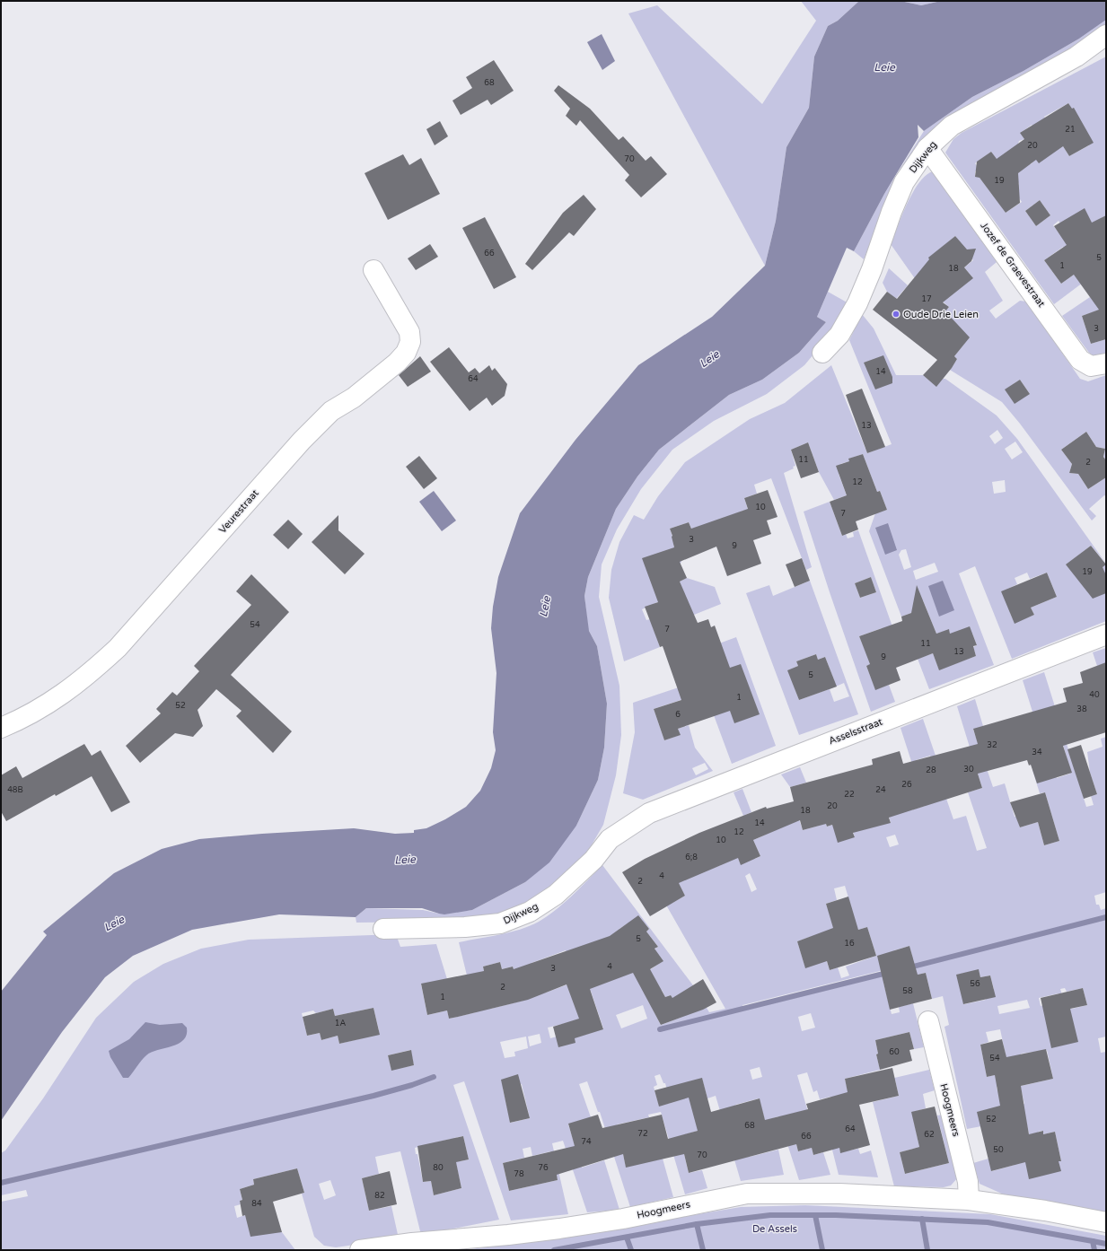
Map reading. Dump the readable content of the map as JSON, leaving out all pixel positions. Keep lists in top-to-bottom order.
{
  "streets": {
    "street": [
      "Dijkweg",
      "Jozef de Graevestraat",
      "Veurestraat",
      "Asselsstraat",
      "Hoogmeers"
    ]
  },
  "crossings": [
    ["Dijkweg", "Jozef de Graevestraat"],
    ["Dijkweg", "Asselsstraat"]
  ],
  "water": ["Leie"],
  "parks": ["De Assels"],
  "places": ["Oude Drie Leien"],
  "house_numbers": [
    "68",
    "21",
    "20",
    "70",
    "19",
    "66",
    "5",
    "1",
    "18",
    "17",
    "3",
    "14",
    "64",
    "13",
    "11",
    "2",
    "12",
    "10",
    "7",
    "3",
    "9",
    "19",
    "54",
    "7",
    "11",
    "13",
    "9",
    "5",
    "40",
    "1",
    "52",
    "38",
    "6",
    "32",
    "34",
    "30",
    "28",
    "26",
    "48B",
    "24",
    "22",
    "20",
    "18",
    "14",
    "12",
    "10",
    "6;8",
    "4",
    "2",
    "5",
    "16",
    "4",
    "3",
    "56",
    "2",
    "58",
    "1",
    "1A",
    "60",
    "54",
    "52",
    "68",
    "64",
    "72",
    "62",
    "66",
    "74",
    "50",
    "70",
    "80",
    "76",
    "78",
    "82",
    "84"
  ]
}
